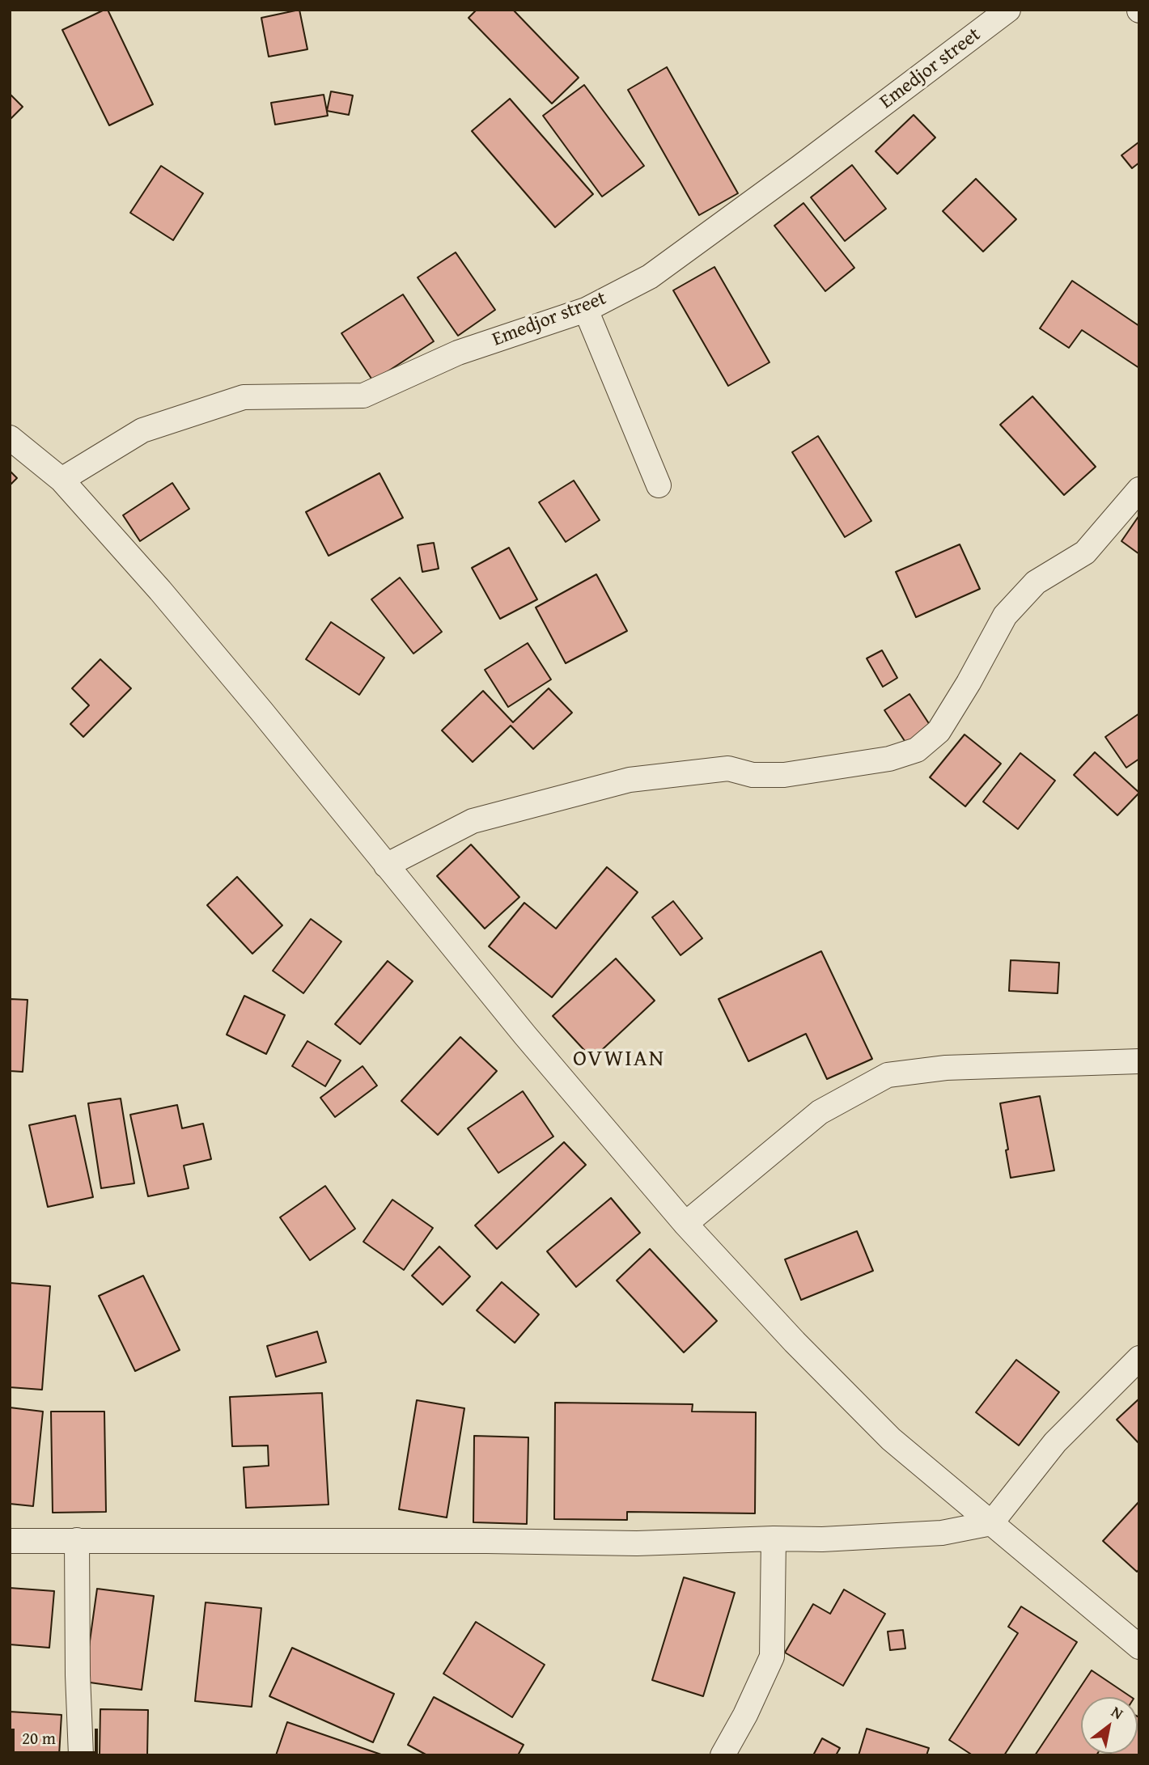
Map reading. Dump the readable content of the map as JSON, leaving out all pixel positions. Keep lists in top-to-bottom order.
{
  "streets": {
    "street": ["Emedjor street"]
  },
  "districts": ["OVWIAN"],
  "scale_bar": "20 m",
  "north": "top right"
}
